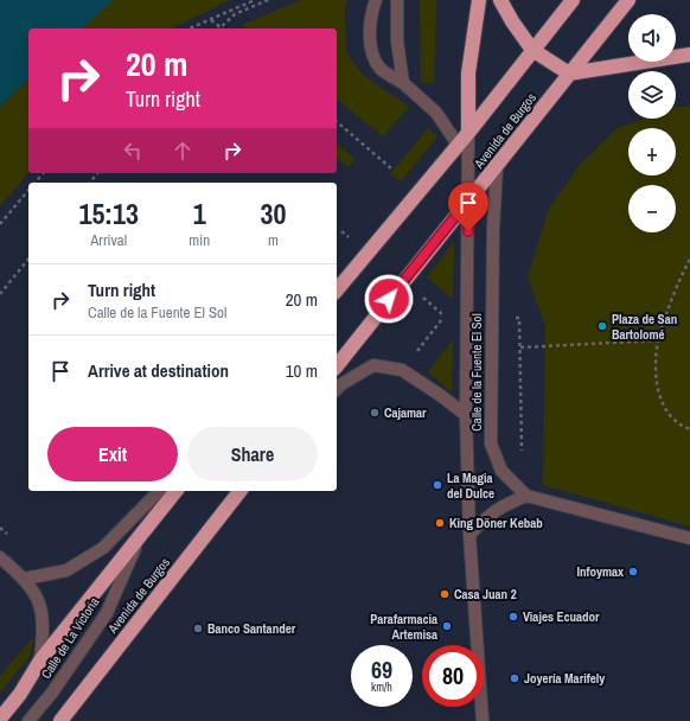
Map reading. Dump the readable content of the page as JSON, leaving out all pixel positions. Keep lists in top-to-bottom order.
{
  "streets": {
    "highway": ["Avenida de Burgos"],
    "street": ["Calle de la Fuente El Sol", "Calle de La Victoria"]
  },
  "crossings": [
    ["Avenida de Burgos", "Calle de la Fuente El Sol"]
  ],
  "places": [
    "Plaza de San Bartolomé",
    "Cajamar",
    "La Magia del Dulce",
    "King Döner Kebab",
    "Infoymax",
    "Casa Juan 2",
    "Viajes Ecuador",
    "Parafarmacia Artemisa",
    "Banco Santander",
    "Joyería Marifely"
  ],
  "page": {
    "map_buttons": ["+", "−"],
    "turn": ["20 m", "Turn right"],
    "eta": [
      "15:13",
      "Arrival",
      "1",
      "min",
      "30",
      "m"
    ],
    "list": [
      {
        "name": "Turn right",
        "note": "Calle de la Fuente El Sol",
        "value": "20 m"
      },
      {
        "name": "Arrive at destination",
        "value": "10 m"
      }
    ],
    "buttons": ["Exit", "Share"],
    "speed": "69 km/h",
    "limit": "80"
  }
}
